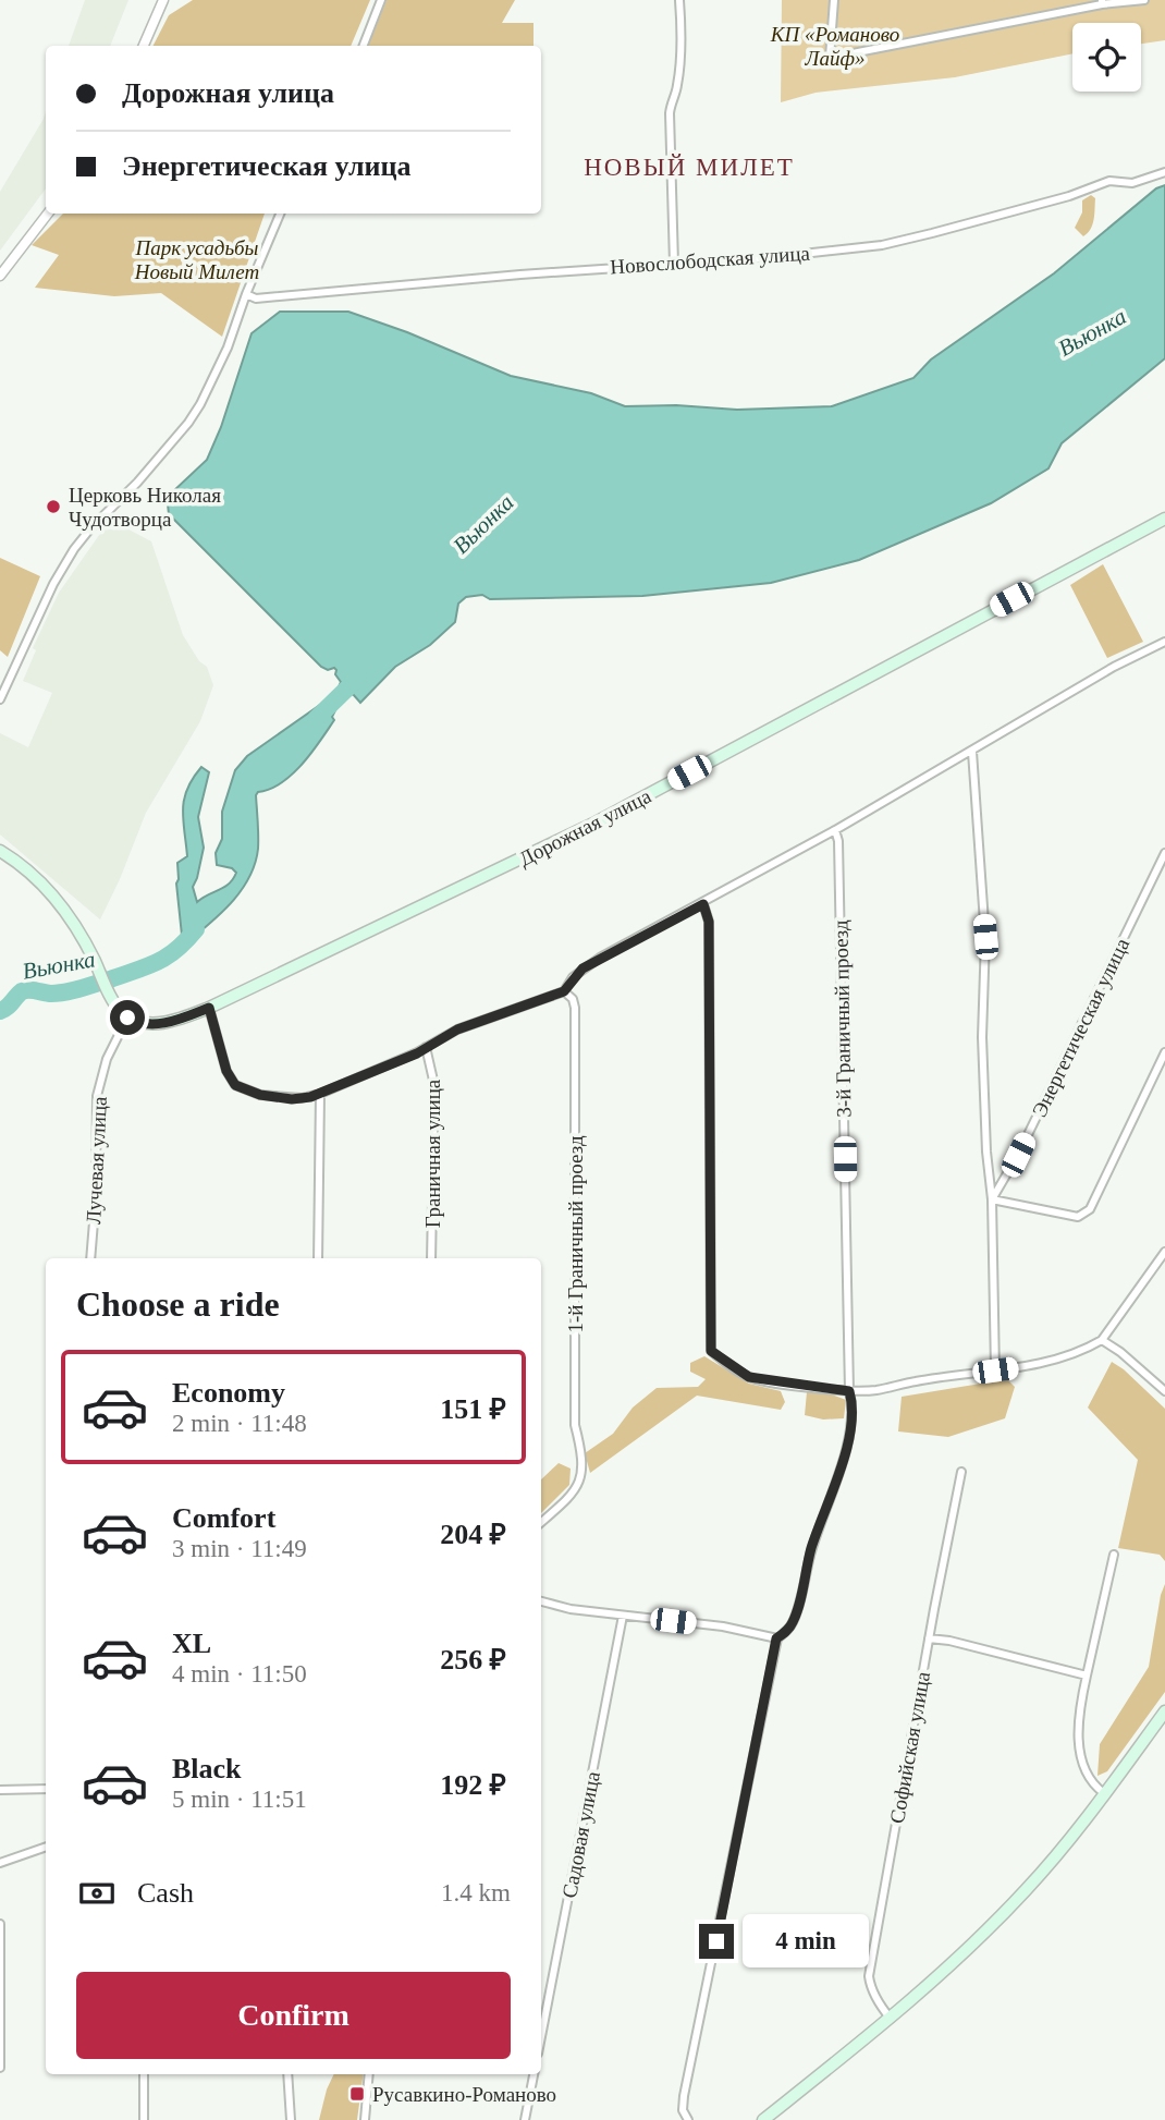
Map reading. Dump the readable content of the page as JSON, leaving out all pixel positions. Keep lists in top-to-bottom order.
{
  "streets": {
    "main road": ["Дорожная улица"],
    "street": [
      "Новослободская улица",
      "3-й Граничный проезд",
      "Энергетическая улица",
      "Граничная улица",
      "Лучевая улица",
      "1-й Граничный проезд",
      "Софийская улица",
      "Садовая улица"
    ]
  },
  "crossings": [
    ["Дорожная улица", "Граничная улица"],
    ["Дорожная улица", "Лучевая улица"],
    ["Граничная улица", "1-й Граничный проезд"]
  ],
  "districts": ["НОВЫЙ МИЛЕТ"],
  "water": ["Вьюнка"],
  "parks": ["КП «Романово Лайф»", "Парк усадьбы Новый Милет"],
  "places": {
    "other": ["Церковь Николая Чудотворца"],
    "transit": ["Русавкино-Романово"]
  },
  "page": {
    "banner": ["Дорожная улица", "Энергетическая улица"],
    "heading": "Choose a ride",
    "list": [
      {
        "name": "Economy",
        "note": "2 min · 11:48",
        "value": "151 ₽"
      },
      {
        "name": "Comfort",
        "note": "3 min · 11:49",
        "value": "204 ₽"
      },
      {
        "name": "XL",
        "note": "4 min · 11:50",
        "value": "256 ₽"
      },
      {
        "name": "Black",
        "note": "5 min · 11:51",
        "value": "192 ₽"
      }
    ],
    "pay": ["Cash", "1.4 km"],
    "bubble": "4 min",
    "buttons": "Confirm"
  }
}
